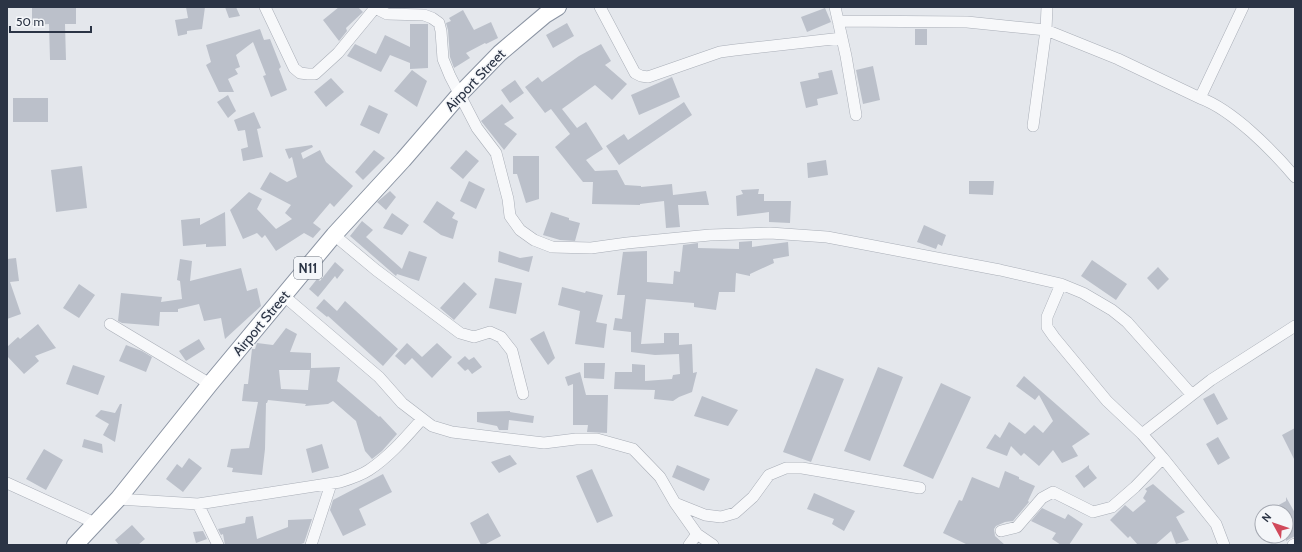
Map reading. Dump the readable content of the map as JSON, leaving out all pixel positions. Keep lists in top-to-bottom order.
{
  "streets": {
    "highway": ["Airport Street", "N11"]
  },
  "scale_bar": "50 m",
  "north": "top left"
}
